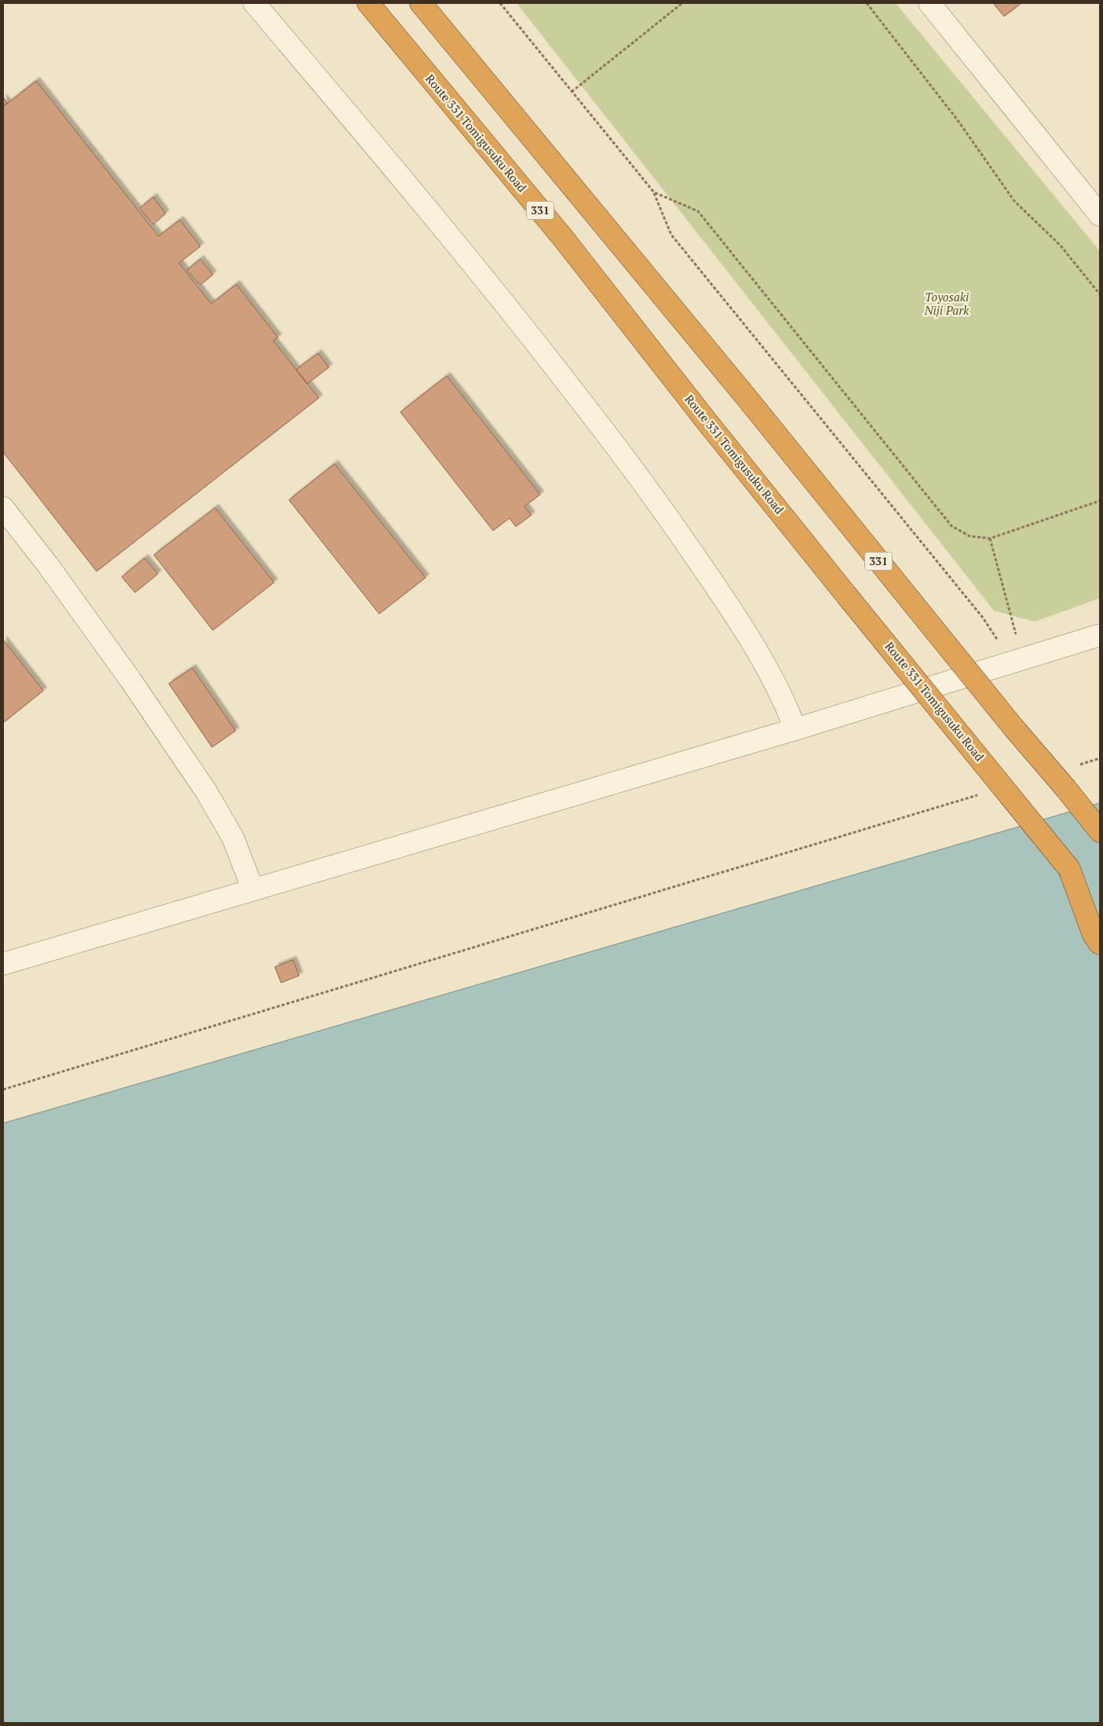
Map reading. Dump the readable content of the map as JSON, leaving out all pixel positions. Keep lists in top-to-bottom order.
{
  "streets": {
    "highway": ["Route 331 Tomigusuku Road", "331"]
  },
  "parks": ["Toyosaki Niji Park"]
}
